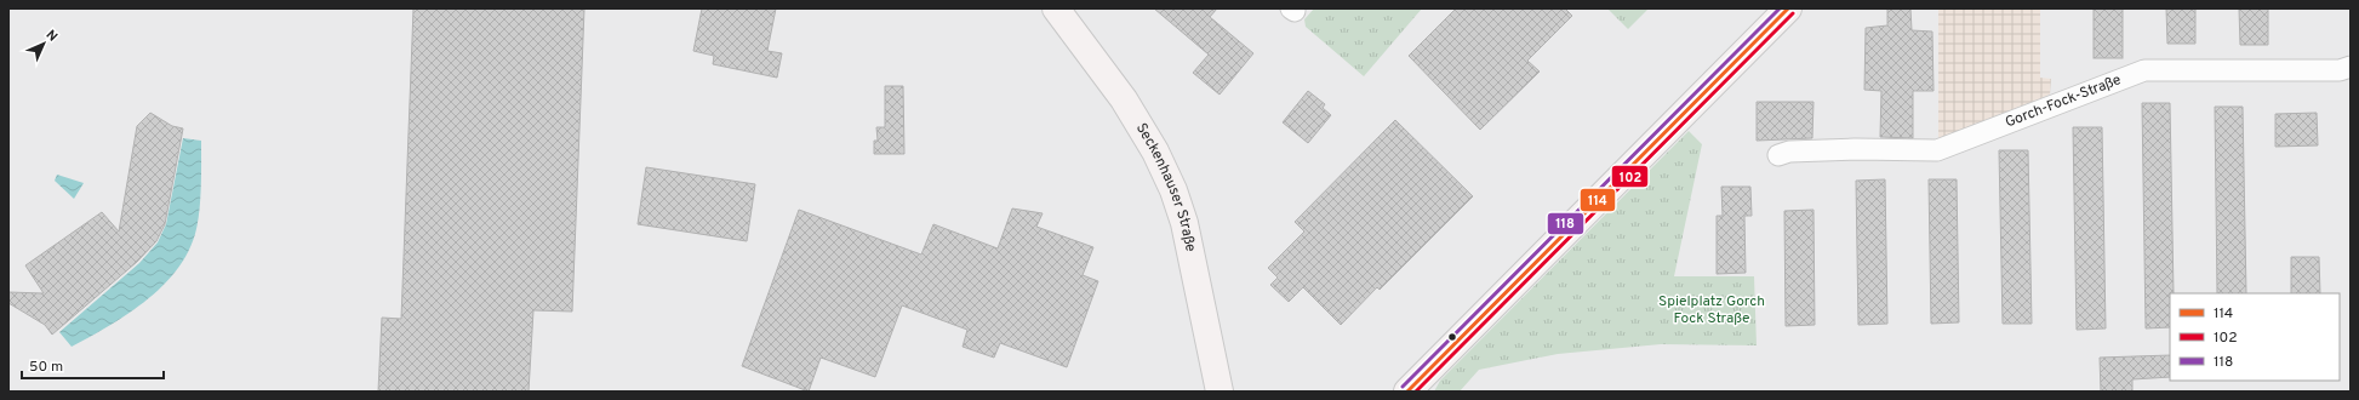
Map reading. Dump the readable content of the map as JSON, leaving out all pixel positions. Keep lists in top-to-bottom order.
{
  "streets": {
    "main road": ["Seckenhauser Straße"],
    "street": ["Gorch-Fock-Straße"]
  },
  "parks": ["Spielplatz Gorch Fock Straße"],
  "lines": ["transit line 114", "transit line 118", "transit line 102"],
  "legend": ["114", "102", "118"],
  "scale_bar": "50 m",
  "north": "top right"
}
